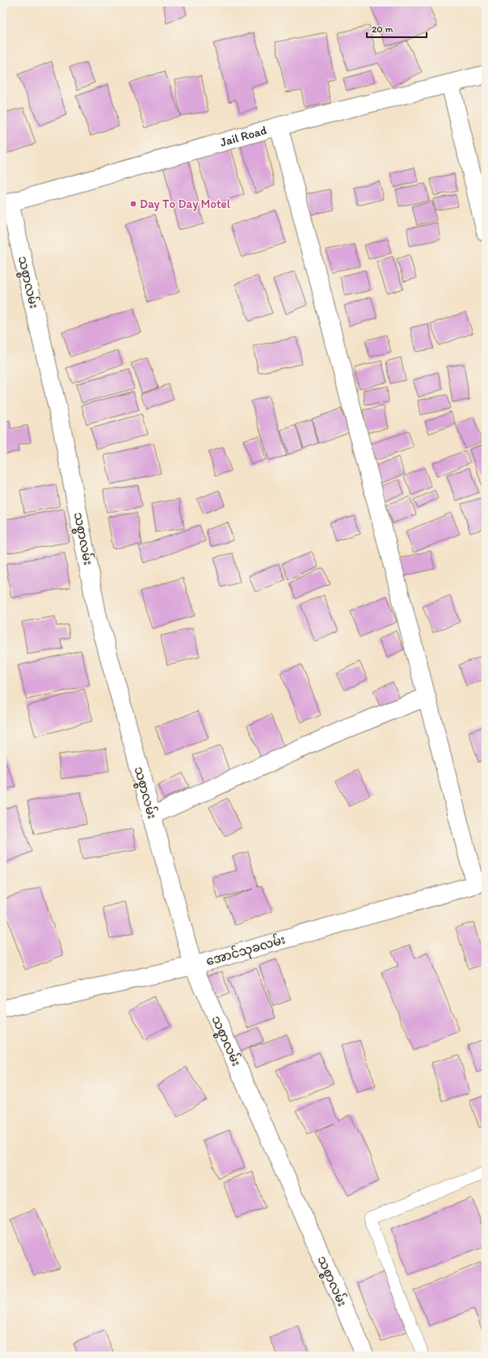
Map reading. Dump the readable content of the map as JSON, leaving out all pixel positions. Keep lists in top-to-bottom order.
{
  "streets": {
    "street": ["Jail Road", "သစ္စာလမ်း", "အောင်သုခလမ်း"]
  },
  "crossings": [
    ["Jail Road", "သစ္စာလမ်း"],
    ["သစ္စာလမ်း", "အောင်သုခလမ်း"]
  ],
  "places": ["Day To Day Motel"],
  "scale_bar": "20 m"
}
